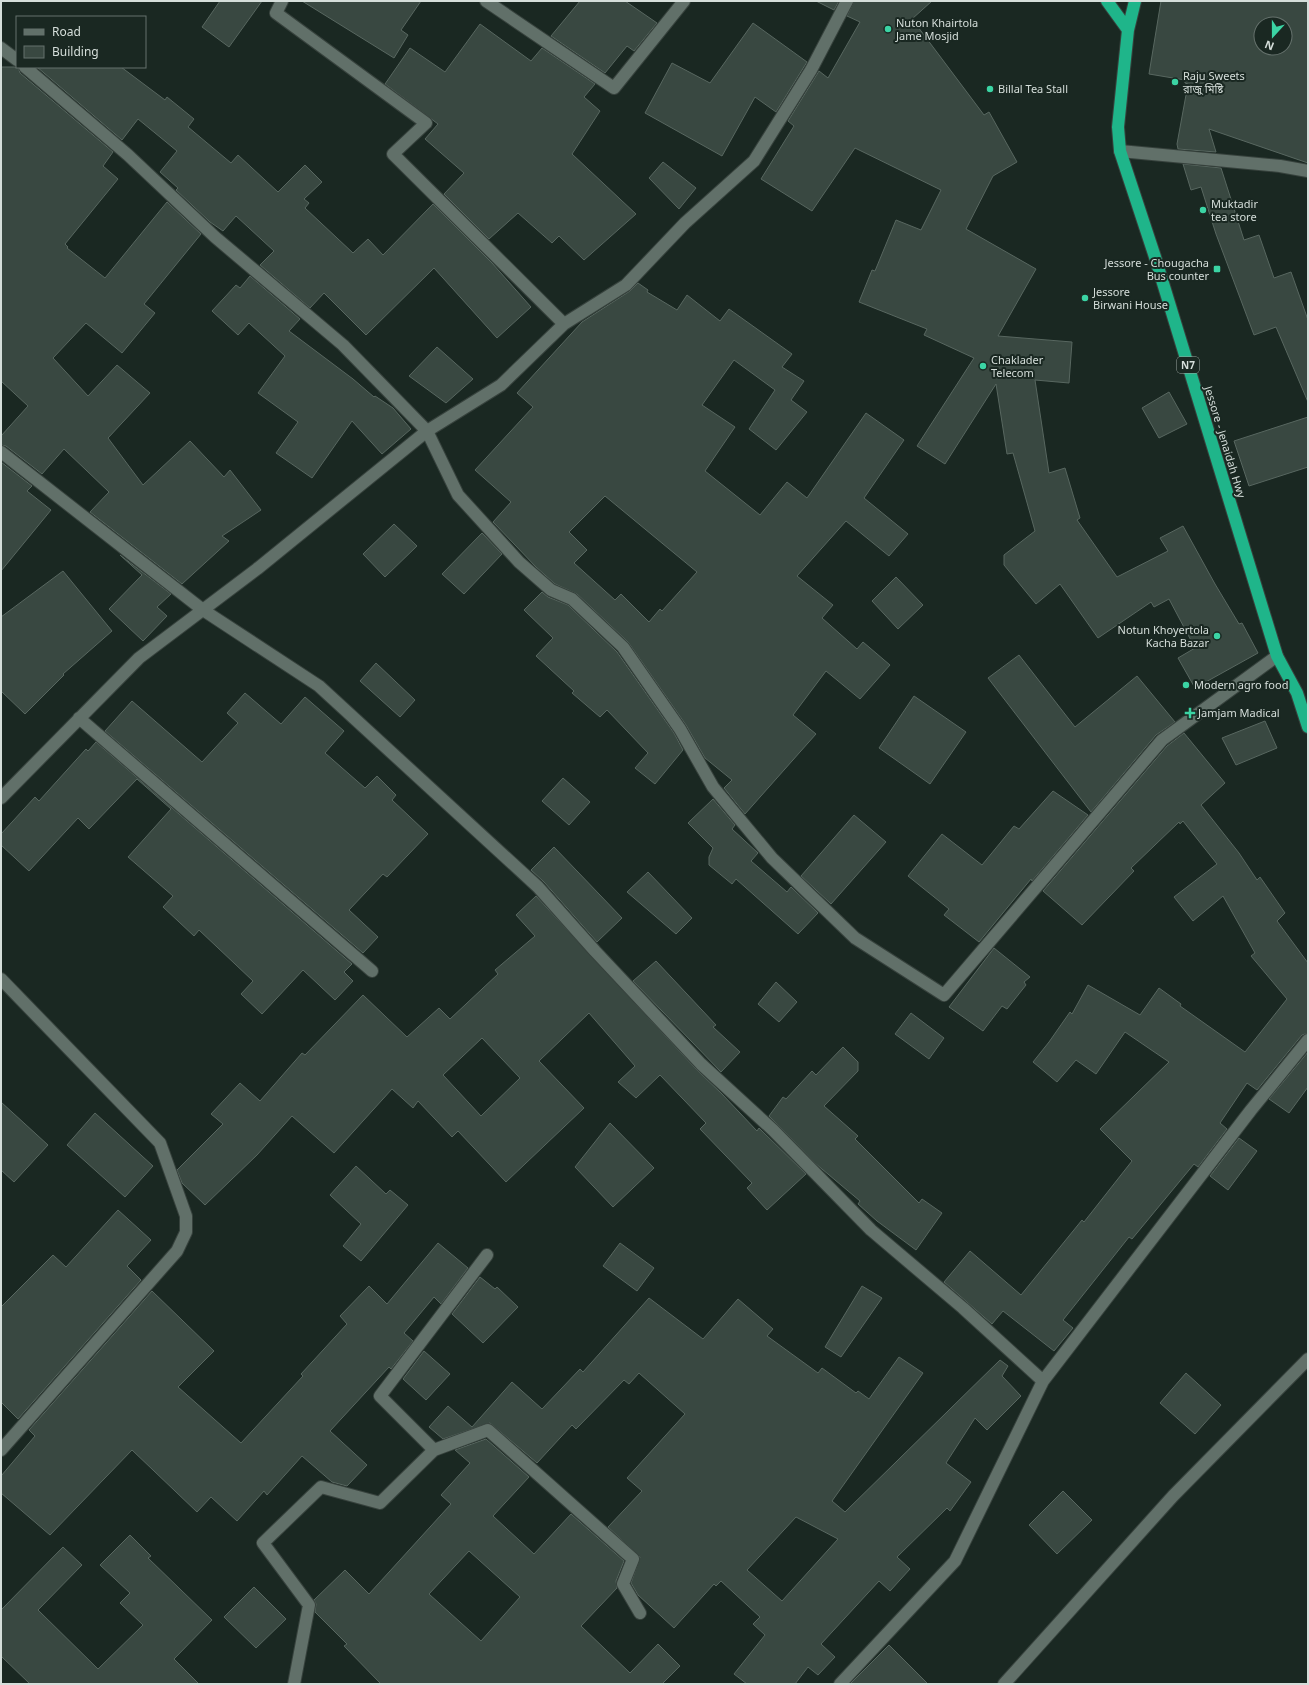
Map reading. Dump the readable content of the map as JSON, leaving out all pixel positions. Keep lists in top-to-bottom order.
{
  "streets": {
    "highway": ["N7", "Jessore - Jenaidah Hwy"]
  },
  "crossings": [
    ["N7", "Jessore - Jenaidah Hwy"]
  ],
  "places": {
    "other": [
      "Nuton Khairtola Jame Mosjid",
      "Raju Sweets রাজু মিষ্টি",
      "Billal Tea Stall",
      "Muktadir tea store",
      "Jessore Birwani House",
      "Chaklader Telecom",
      "Notun Khoyertola Kacha Bazar",
      "Modern agro food"
    ],
    "transit": ["Jessore - Chougacha Bus counter"],
    "health": ["Jamjam Madical"]
  },
  "legend": ["Road", "Building"],
  "north": "bottom"
}
